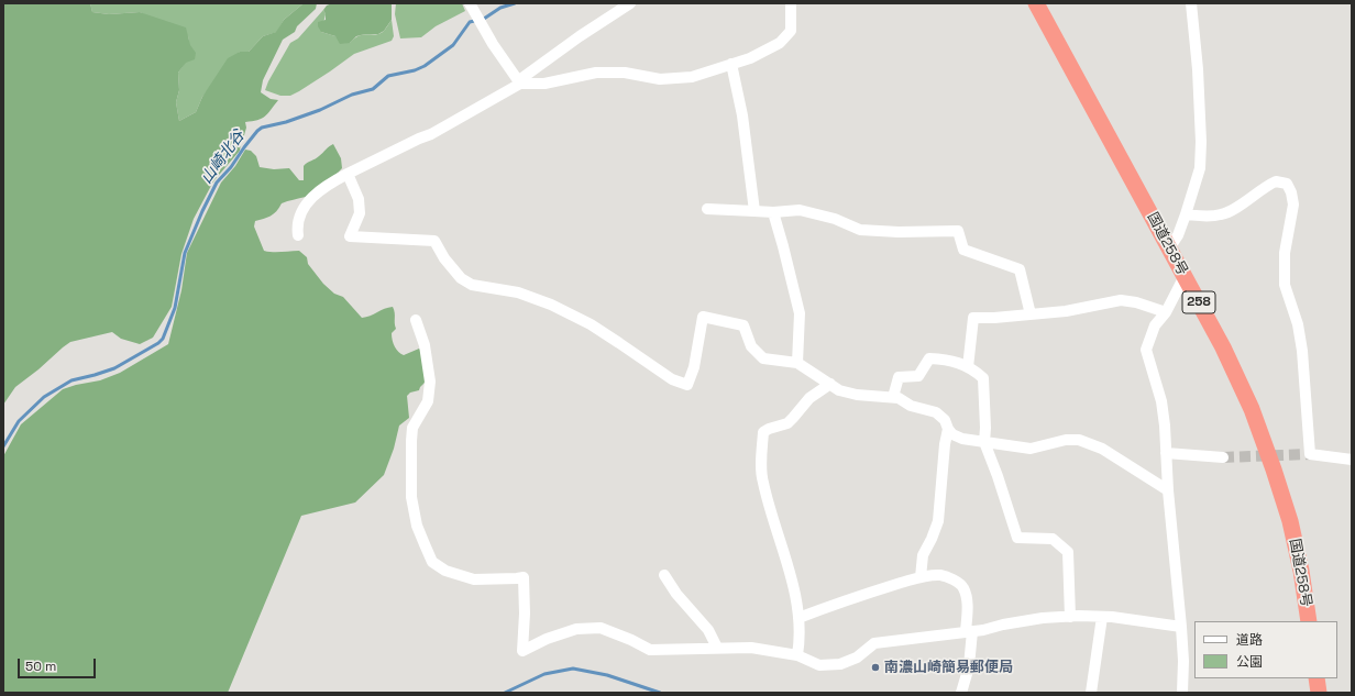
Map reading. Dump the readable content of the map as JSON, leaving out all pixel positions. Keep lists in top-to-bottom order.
{
  "streets": {
    "highway": ["国道258号", "258"]
  },
  "water": ["山崎北谷"],
  "places": ["南濃山崎簡易郵便局"],
  "legend": ["道路", "公園"],
  "scale_bar": "50 m"
}
